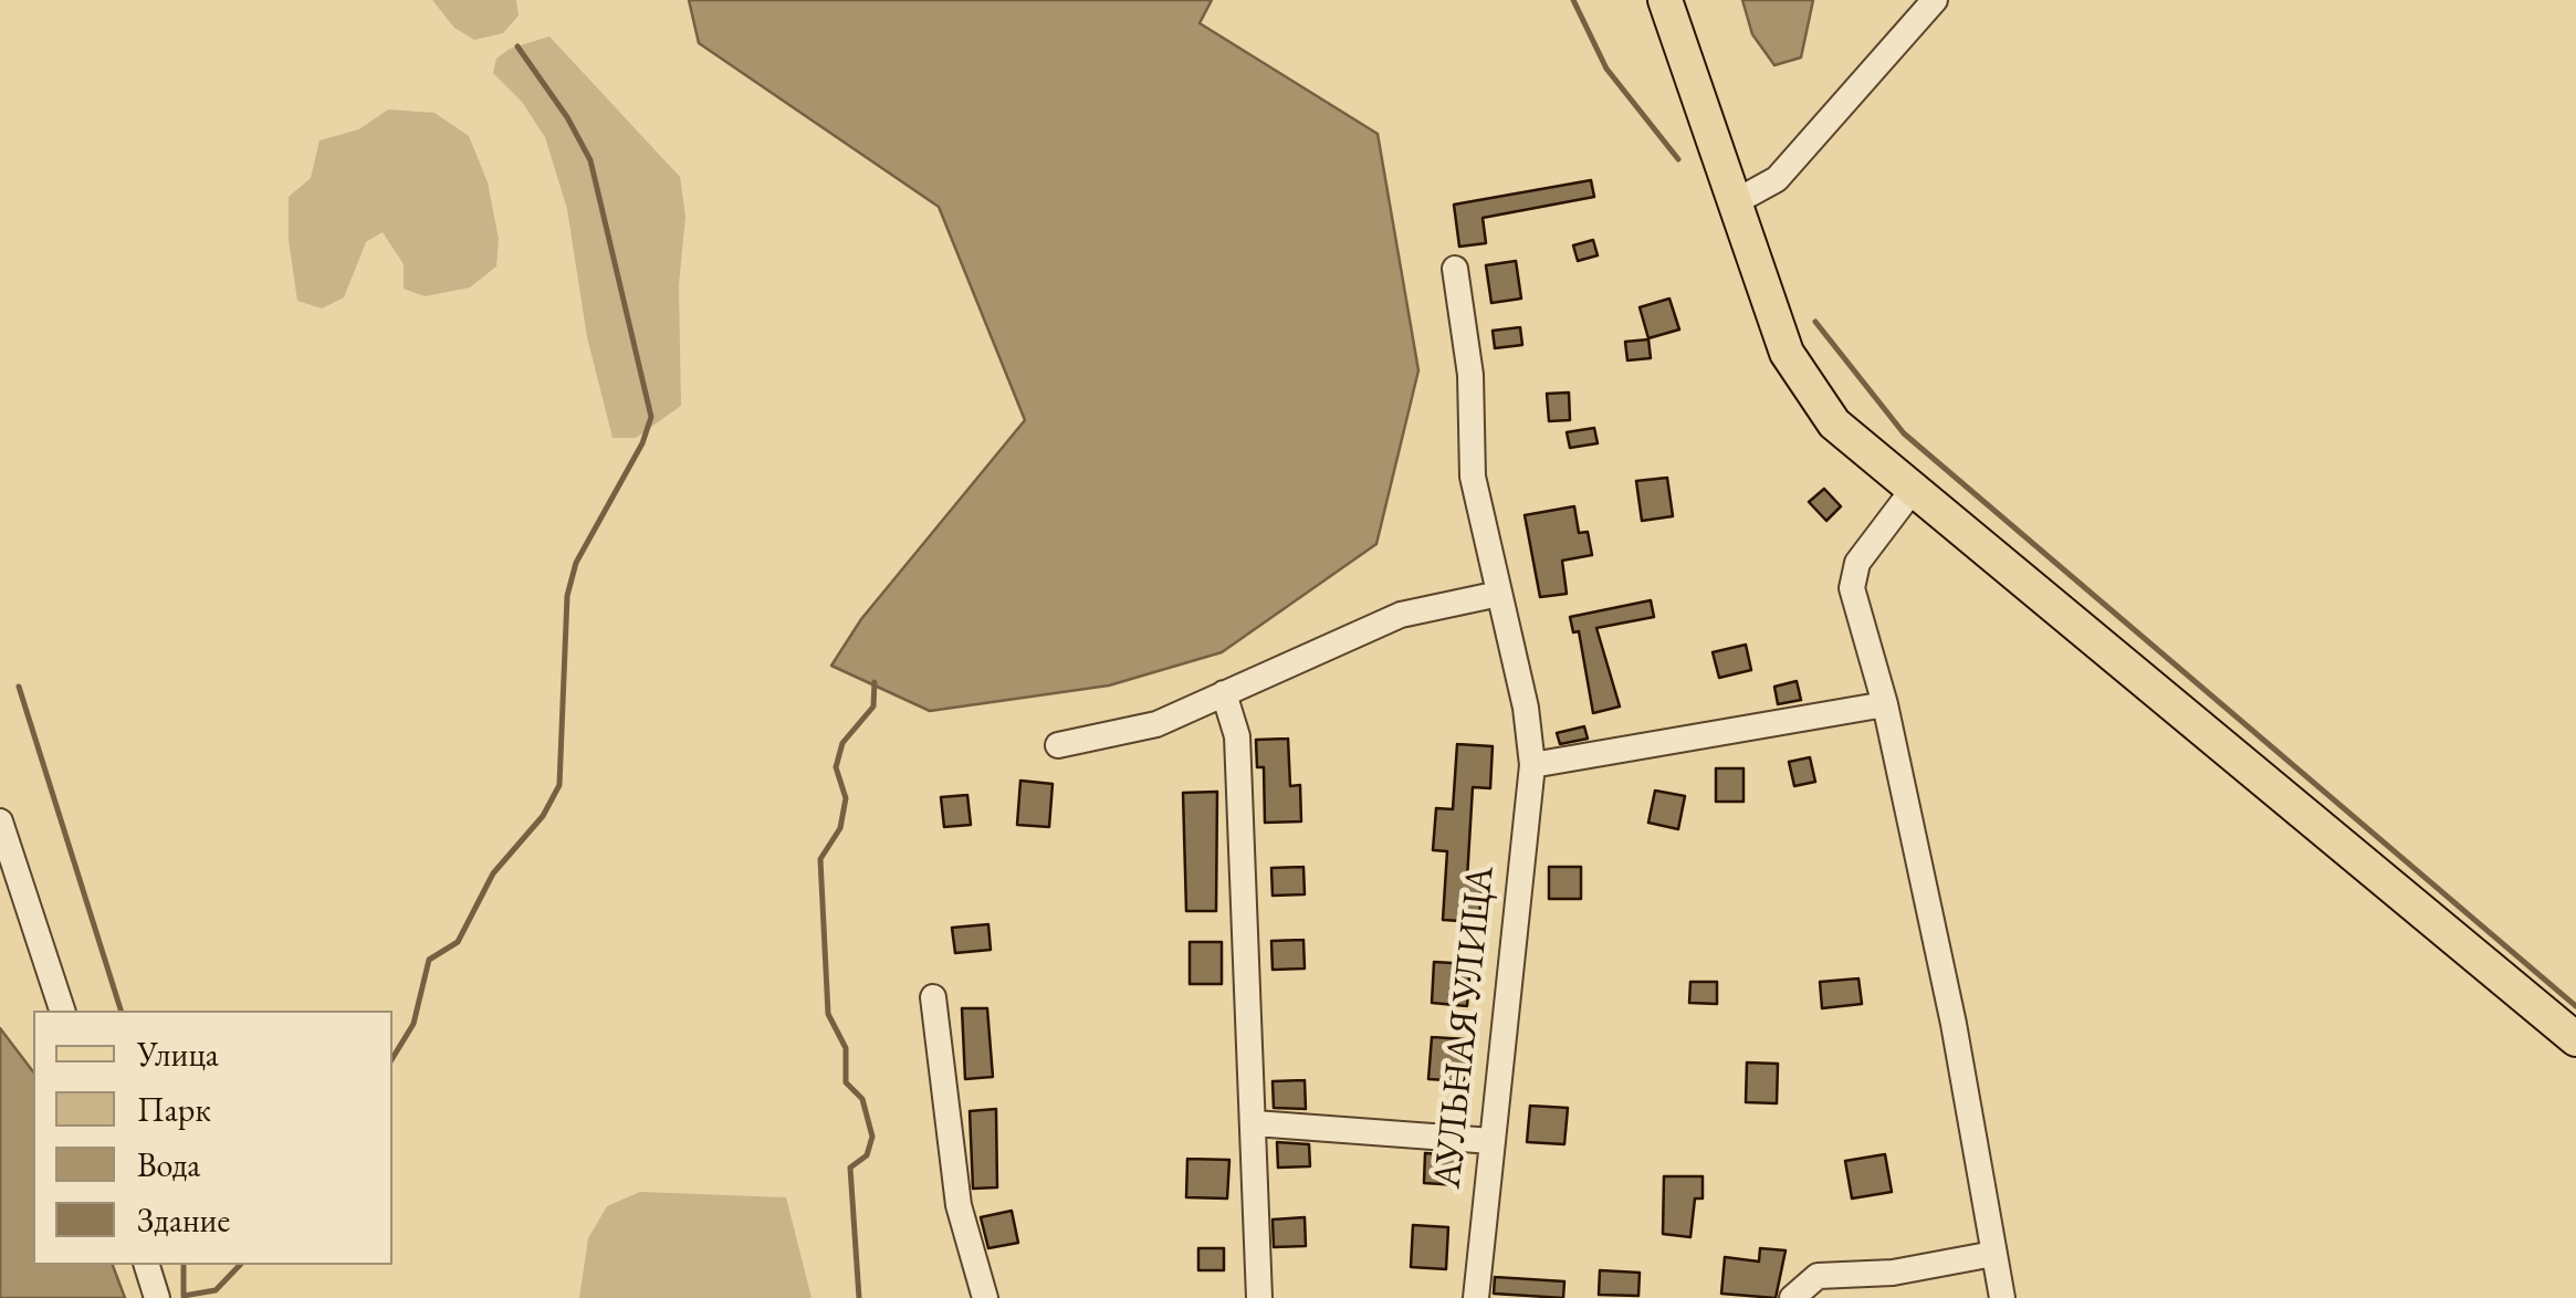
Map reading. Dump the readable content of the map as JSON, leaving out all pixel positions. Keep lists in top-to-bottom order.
{
  "streets": {
    "street": ["АУЛЬНАЯ УЛИЦА"]
  },
  "legend": [
    "Улица",
    "Парк",
    "Вода",
    "Здание"
  ]
}
